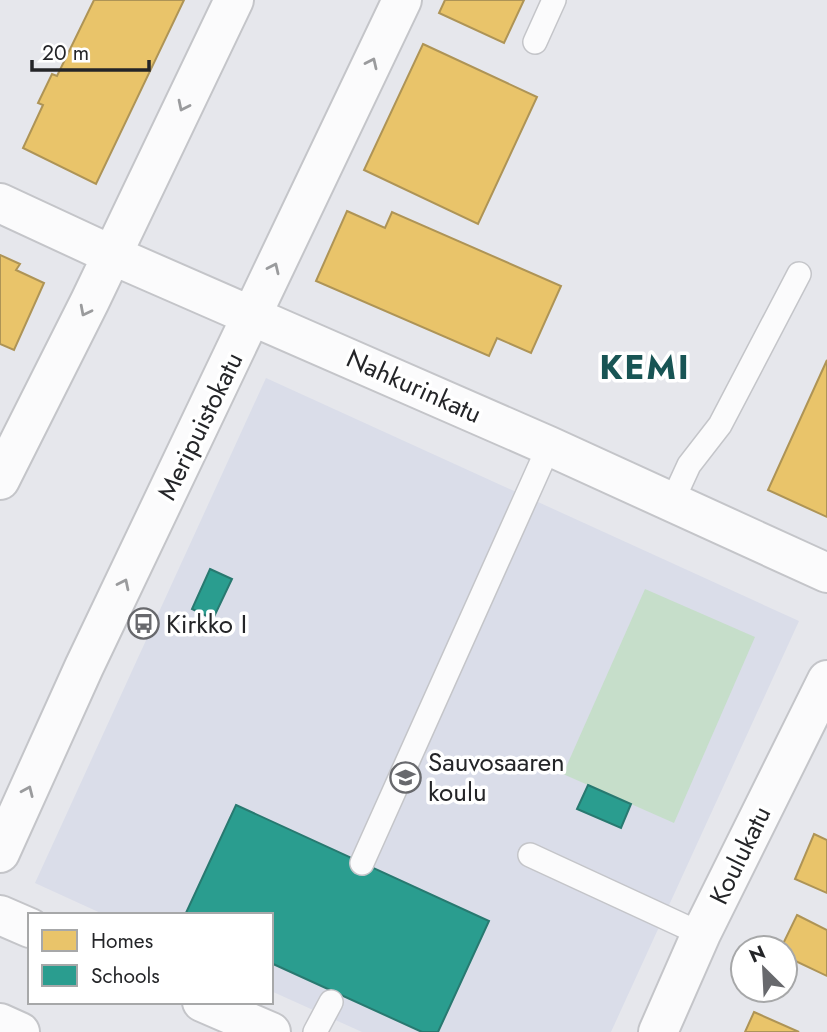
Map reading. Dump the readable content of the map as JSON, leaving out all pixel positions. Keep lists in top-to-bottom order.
{
  "streets": {
    "street": ["Nahkurinkatu", "Meripuistokatu", "Koulukatu"]
  },
  "crossings": [
    ["Nahkurinkatu", "Meripuistokatu"]
  ],
  "districts": ["KEMI"],
  "places": {
    "bus stop": ["Kirkko I"],
    "school or university": ["Sauvosaaren koulu"]
  },
  "legend": ["Homes", "Schools"],
  "scale_bar": "20 m",
  "north": "top left"
}
